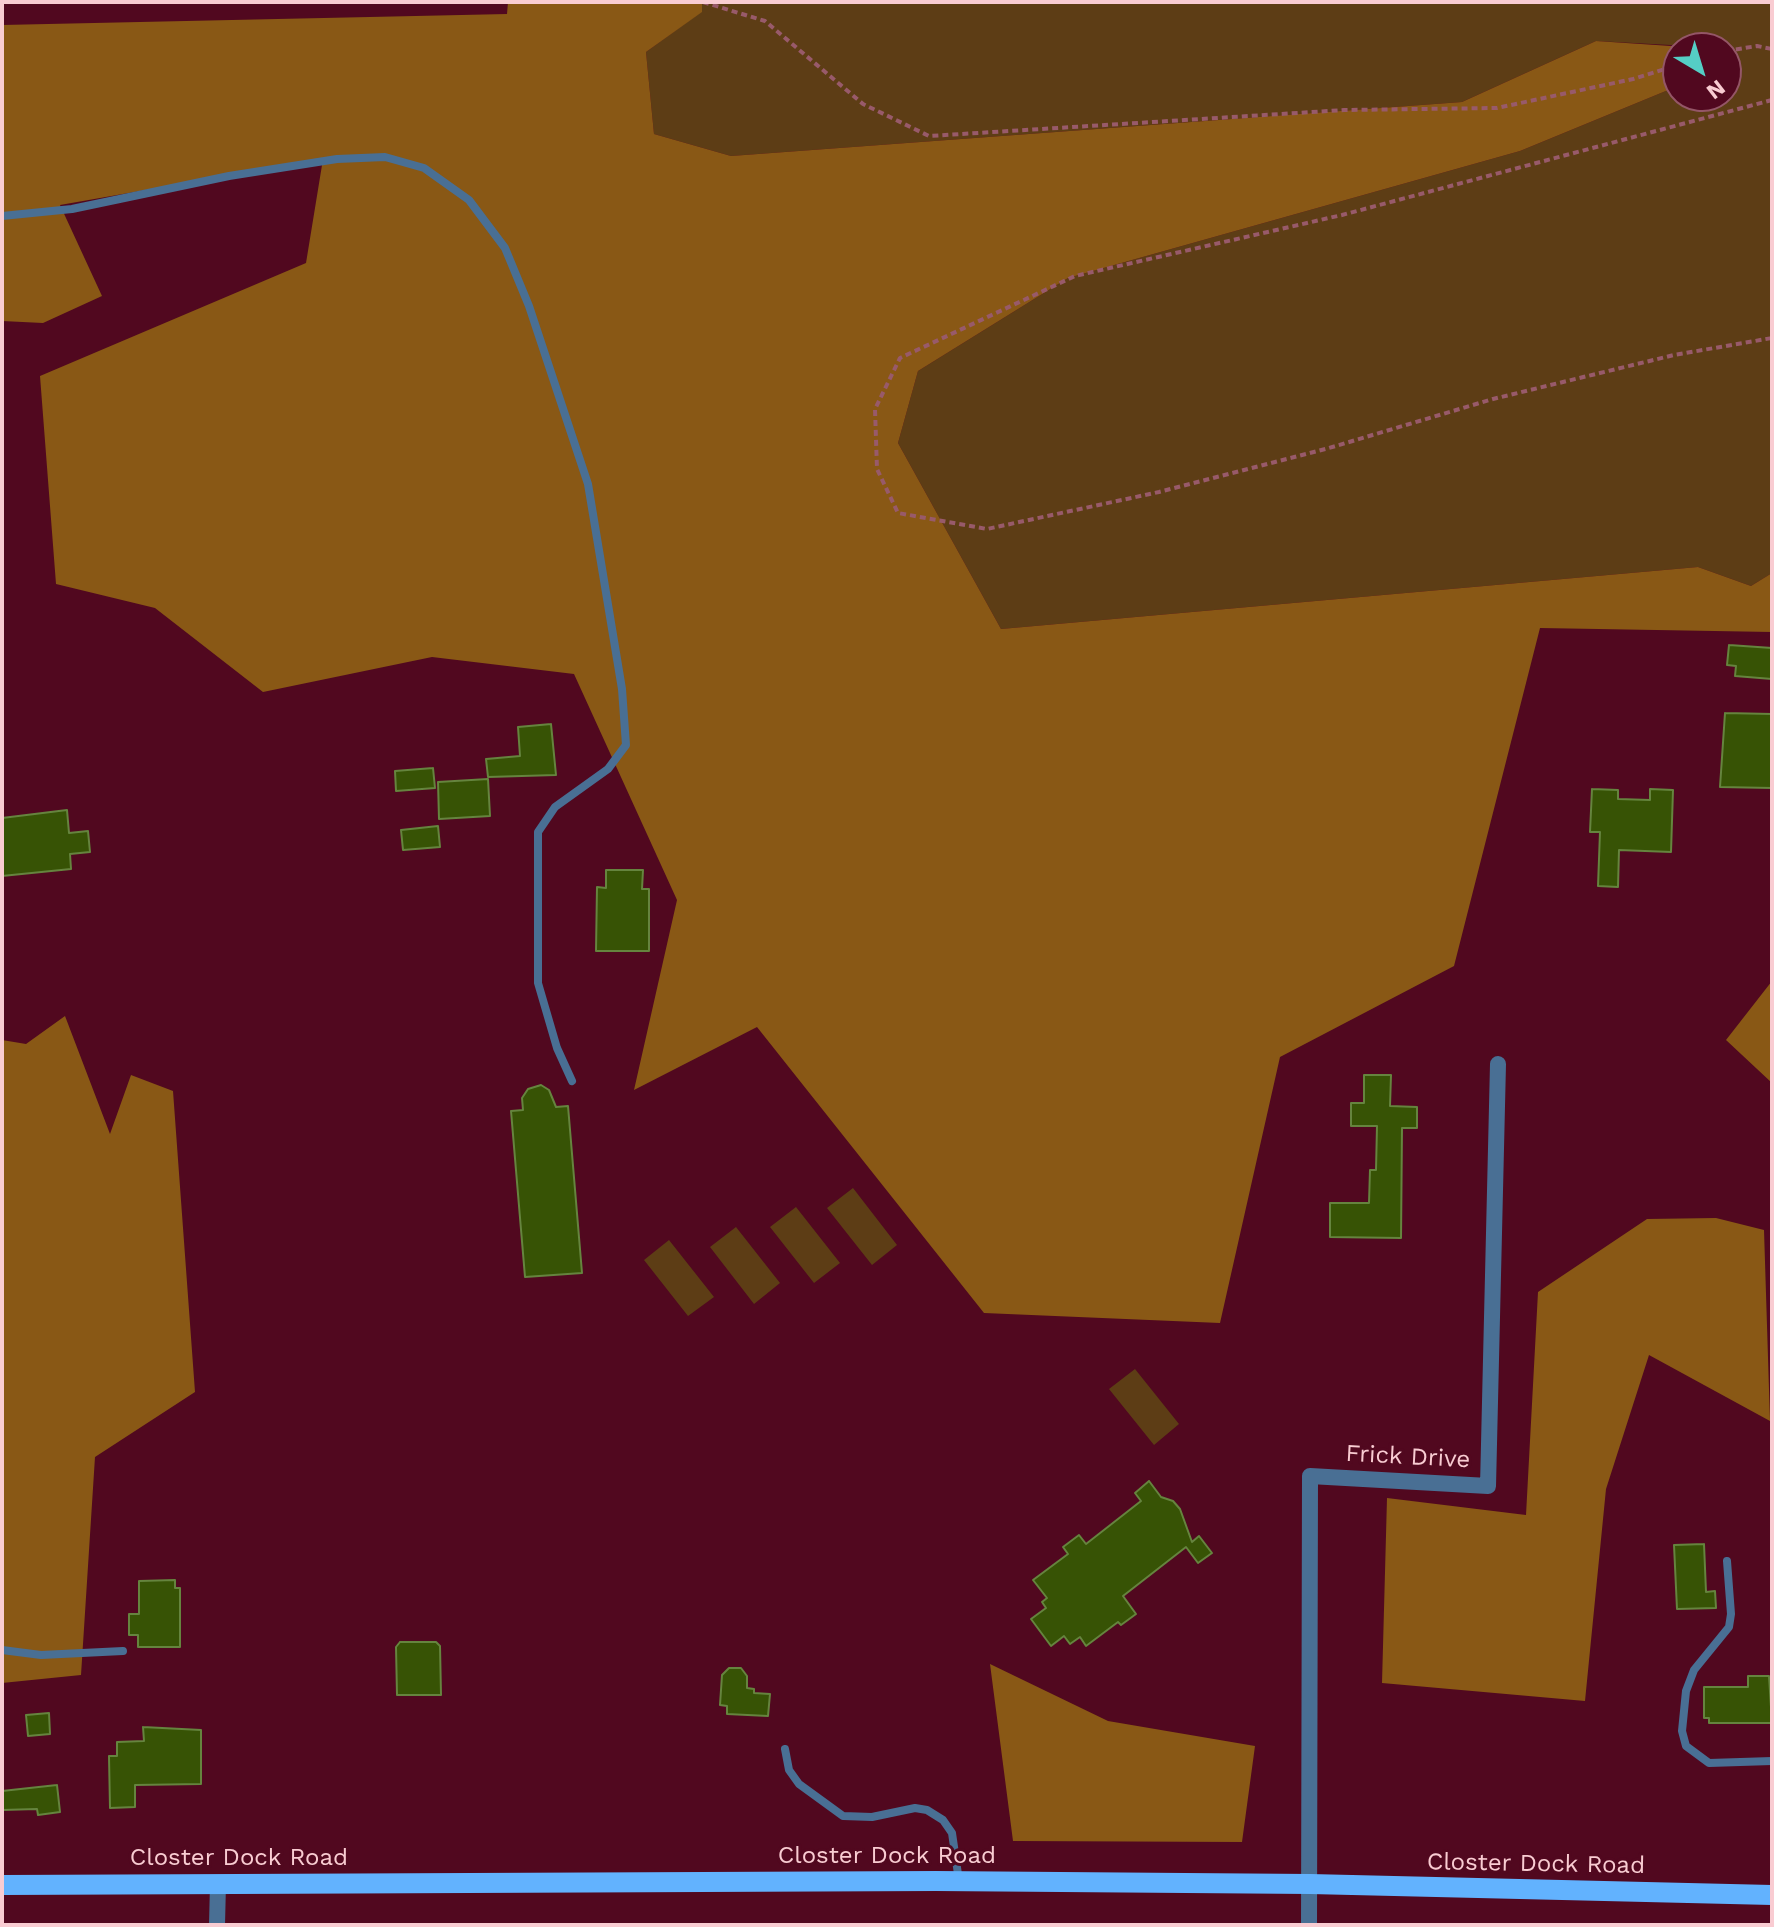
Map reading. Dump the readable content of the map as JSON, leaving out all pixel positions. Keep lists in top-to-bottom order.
{
  "streets": {
    "main road": ["Closter Dock Road"],
    "street": ["Frick Drive"]
  },
  "crossings": [
    ["Frick Drive", "Closter Dock Road"]
  ],
  "north": "bottom right"
}
